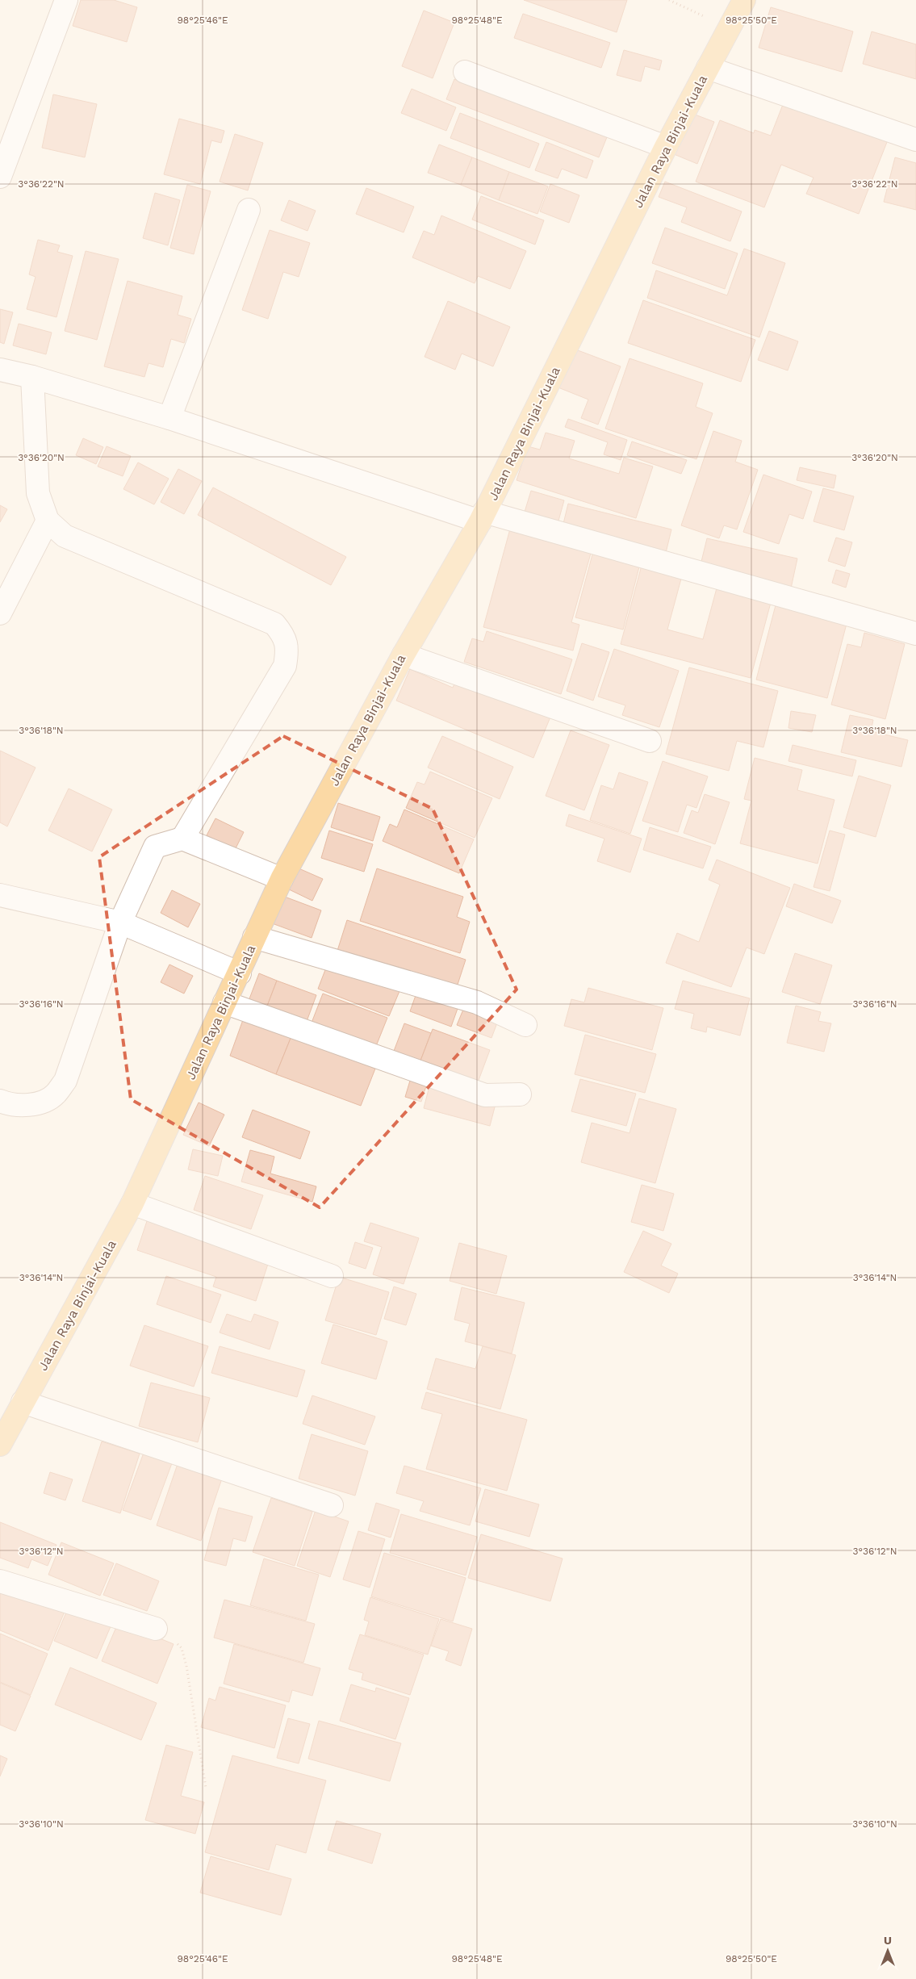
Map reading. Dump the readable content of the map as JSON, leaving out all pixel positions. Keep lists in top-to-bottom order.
{
  "streets": {
    "main road": ["Jalan Raya Binjai-Kuala"]
  },
  "north": "top",
  "coordinates": [
    "98°25'46\"E",
    "98°25'48\"E",
    "98°25'50\"E",
    "3°36'22\"N",
    "3°36'20\"N",
    "3°36'18\"N",
    "3°36'16\"N",
    "3°36'14\"N",
    "3°36'12\"N",
    "3°36'10\"N"
  ]
}
